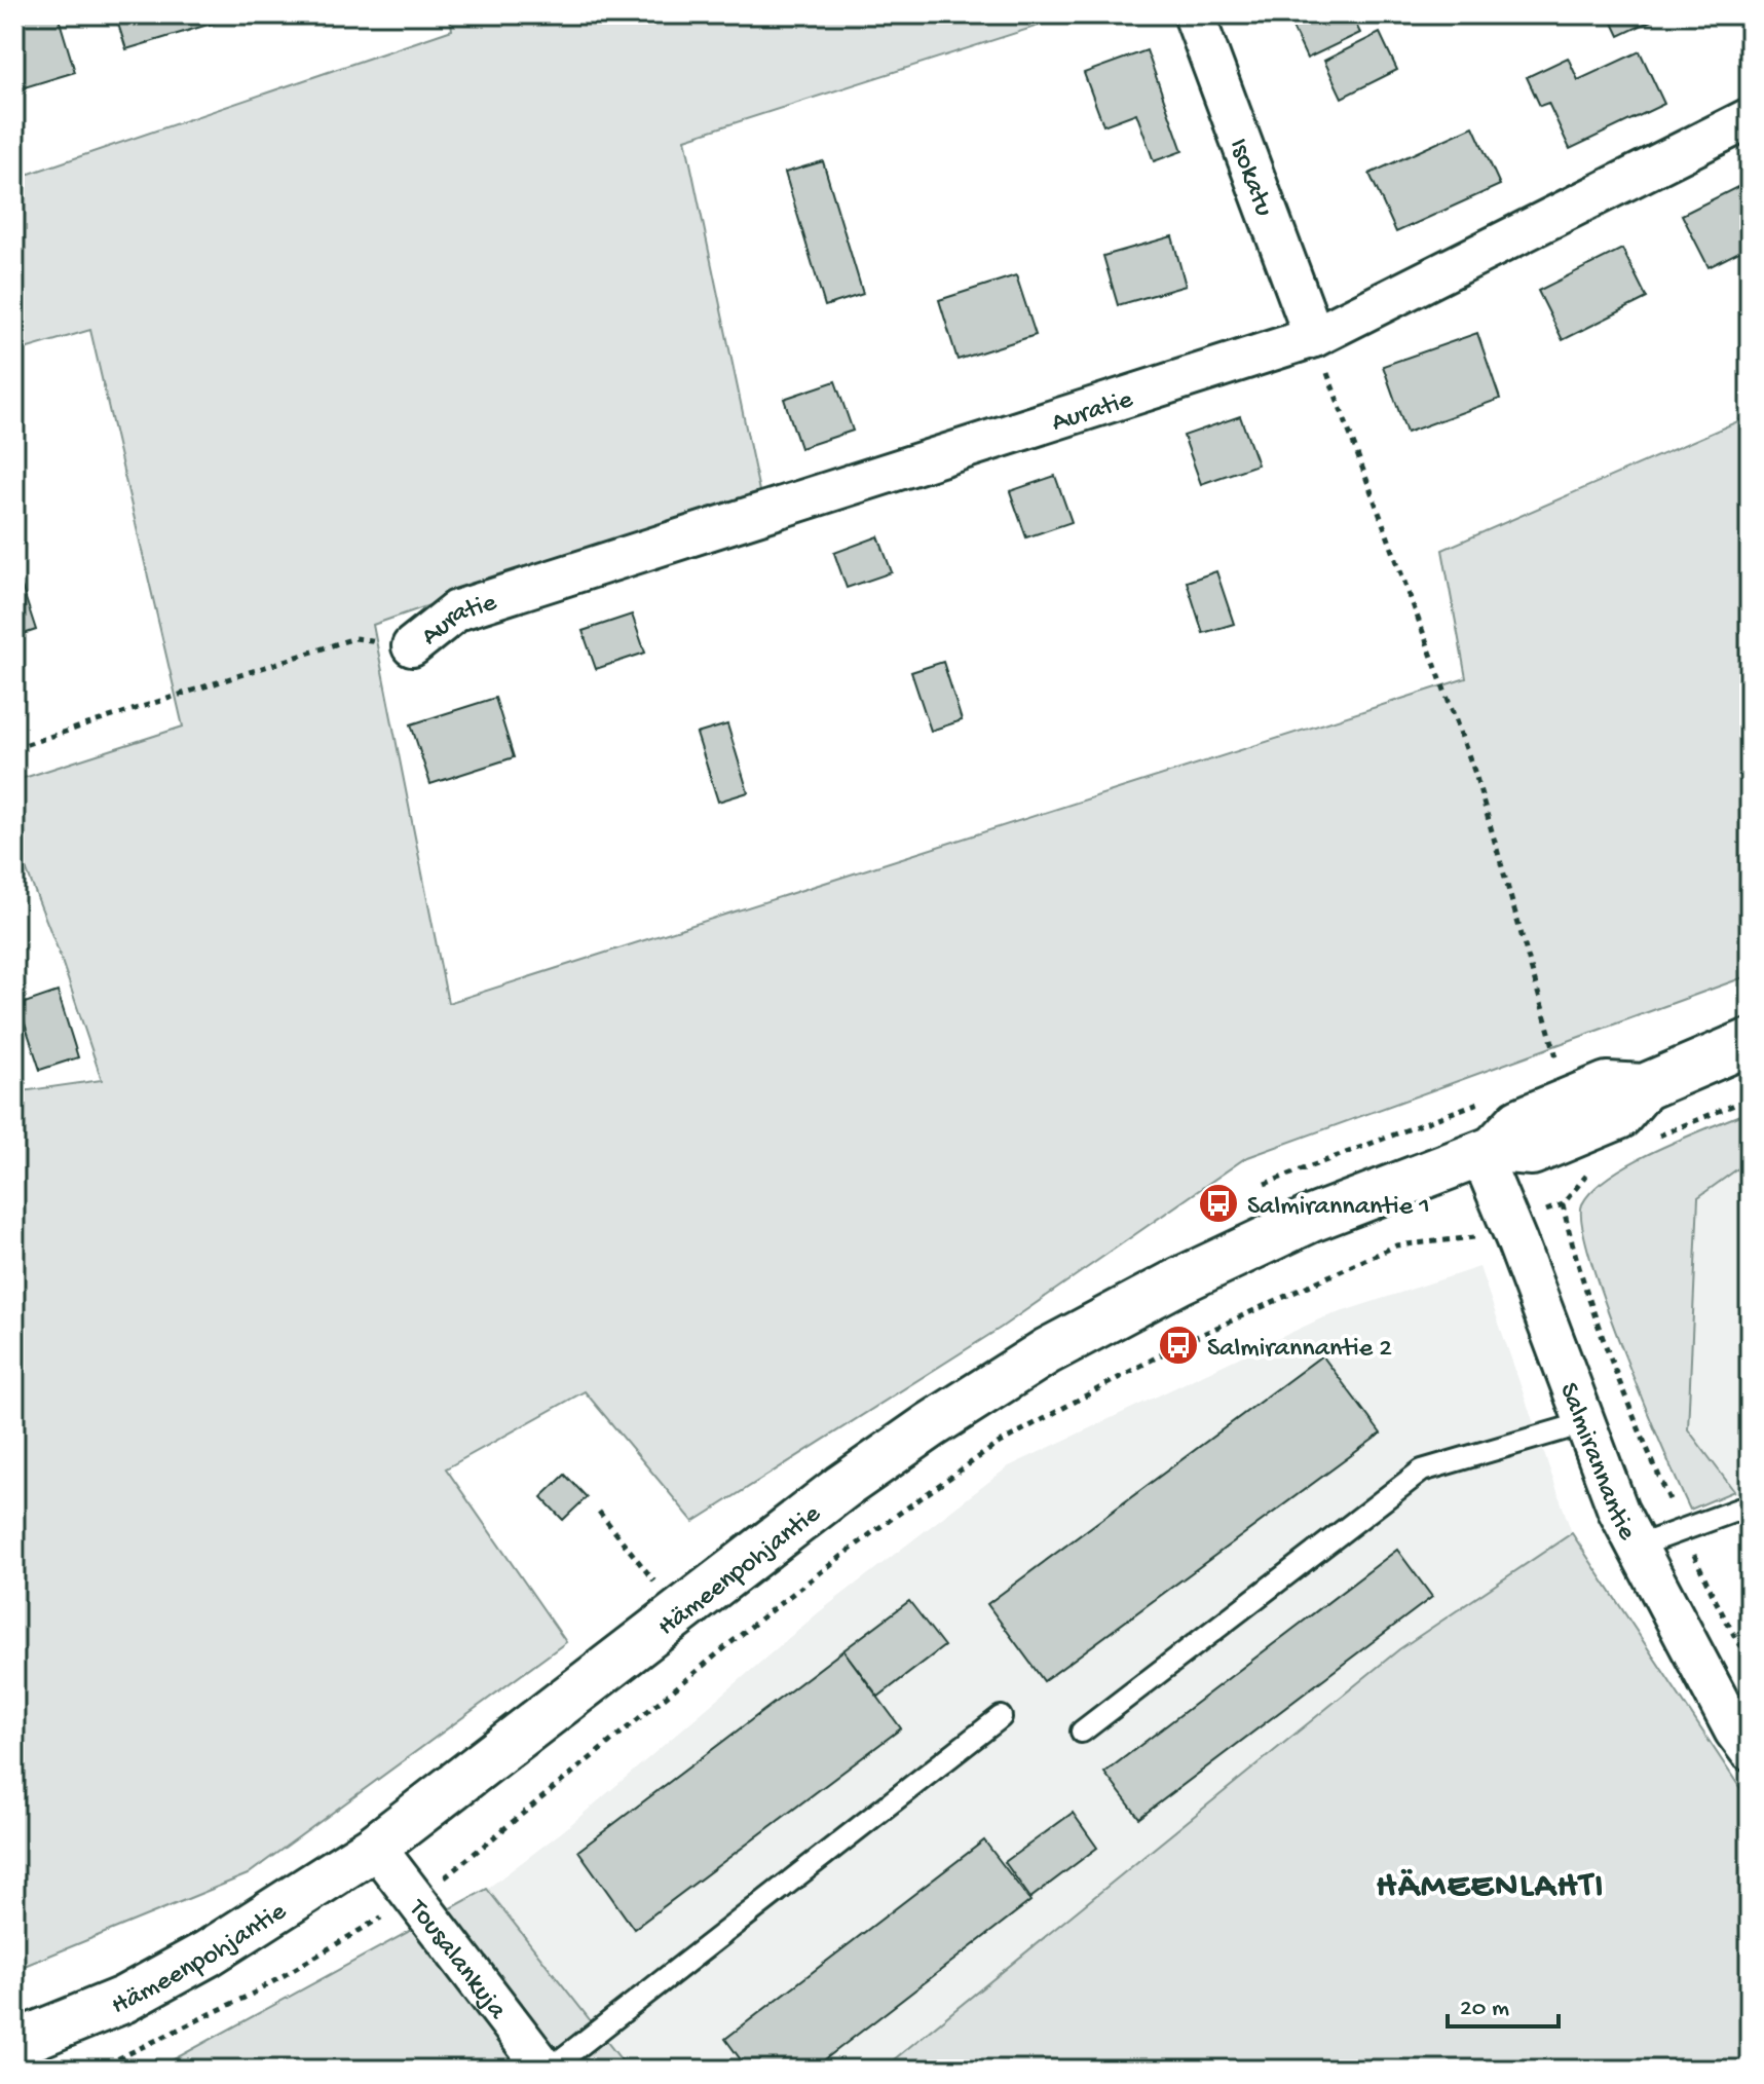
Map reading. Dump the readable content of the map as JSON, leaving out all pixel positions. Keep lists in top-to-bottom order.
{
  "streets": {
    "main road": ["Hämeenpohjantie"],
    "street": [
      "Isokatu",
      "Auratie",
      "Salmirannantie",
      "Tousalankuja"
    ]
  },
  "crossings": [
    ["Isokatu", "Auratie"],
    ["Salmirannantie", "Hämeenpohjantie"],
    ["Hämeenpohjantie", "Tousalankuja"]
  ],
  "districts": ["HÄMEENLAHTI"],
  "places": {
    "bus stop": ["Salmirannantie 1", "Salmirannantie 2"]
  },
  "scale_bar": "20 m"
}
